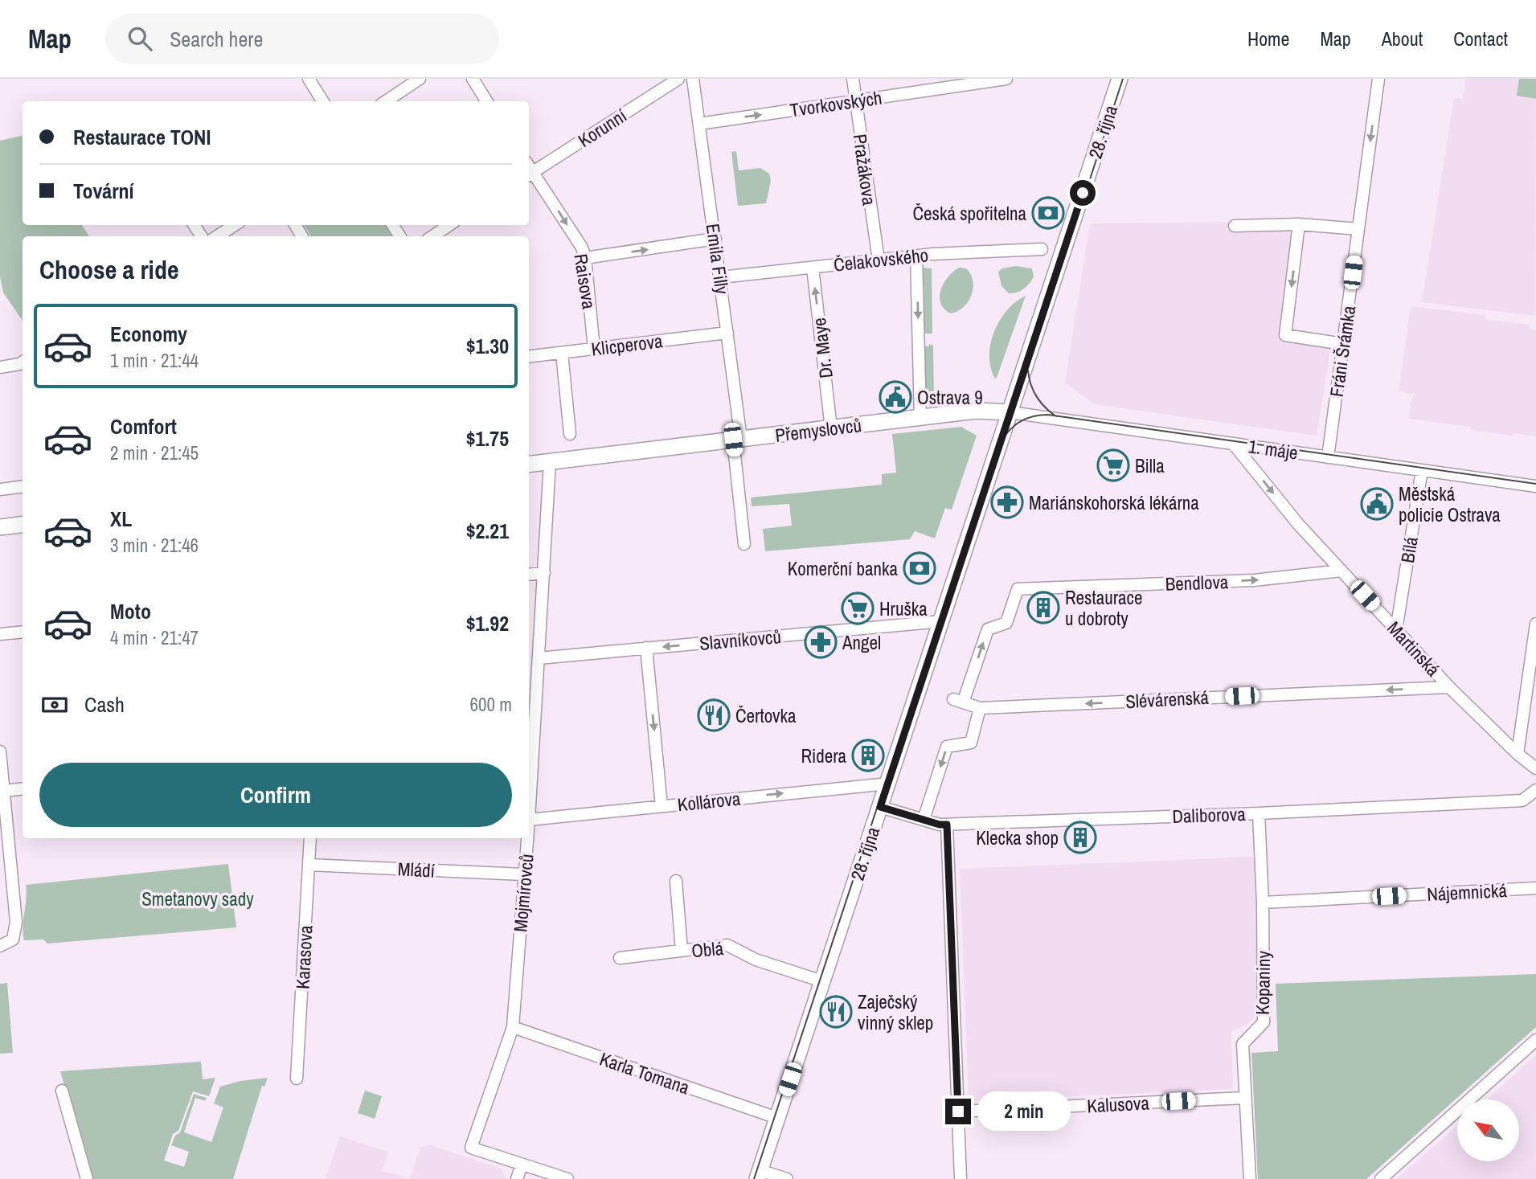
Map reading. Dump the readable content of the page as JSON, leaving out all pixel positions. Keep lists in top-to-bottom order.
{
  "streets": {
    "main road": ["28. října", "Přemyslovců"],
    "street": [
      "Tvorkovských",
      "Korunní",
      "Pražákova",
      "Emila Filly",
      "Čelakovského",
      "Raisova",
      "Klicperova",
      "Dr. Maye",
      "Fráni Šrámka",
      "1. máje",
      "Bílá",
      "Bendlova",
      "Slavníkovců",
      "Martinská",
      "Slévárenská",
      "Kollárova",
      "Daliborova",
      "Mládí",
      "Nájemnická",
      "Mojmírovců",
      "Oblá",
      "Karasova",
      "Kopaniny",
      "Karla Tomana",
      "Kalusova"
    ]
  },
  "crossings": [
    ["Tvorkovských", "Pražákova"],
    ["Tvorkovských", "Emila Filly"],
    ["Korunní", "Raisova"],
    ["28. října", "Přemyslovců"],
    ["28. října", "1. máje"],
    ["28. října", "Slavníkovců"],
    ["28. října", "Kollárova"],
    ["28. října", "Daliborova"],
    ["28. října", "Oblá"],
    ["28. října", "Karla Tomana"],
    ["Pražákova", "Čelakovského"],
    ["Emila Filly", "Čelakovského"],
    ["Emila Filly", "Klicperova"],
    ["Emila Filly", "Přemyslovců"],
    ["Čelakovského", "Dr. Maye"],
    ["Raisova", "Klicperova"],
    ["Dr. Maye", "Přemyslovců"],
    ["Fráni Šrámka", "1. máje"],
    ["Přemyslovců", "1. máje"],
    ["Přemyslovců", "Mojmírovců"],
    ["1. máje", "Bílá"],
    ["1. máje", "Martinská"],
    ["Bílá", "Martinská"],
    ["Bendlova", "Martinská"],
    ["Bendlova", "Slévárenská"],
    ["Slavníkovců", "Mojmírovců"],
    ["Martinská", "Slévárenská"],
    ["Kollárova", "Mojmírovců"],
    ["Daliborova", "Kopaniny"],
    ["Mládí", "Mojmírovců"],
    ["Mládí", "Karasova"],
    ["Nájemnická", "Kopaniny"],
    ["Mojmírovců", "Karla Tomana"],
    ["Kopaniny", "Kalusova"]
  ],
  "one_way": [
    "Tvorkovských",
    "Raisova",
    "Fráni Šrámka",
    "Bendlova",
    "Slavníkovců",
    "Martinská",
    "Slévárenská",
    "Kollárova"
  ],
  "parks": ["Smetanovy sady"],
  "places": {
    "bank": ["Česká spořitelna", "Komerční banka"],
    "public building": ["Ostrava 9", "Městská policie Ostrava"],
    "supermarket": ["Billa", "Hruška"],
    "pharmacy": ["Mariánskohorská lékárna", "Angel"],
    "building": ["Restaurace u dobroty", "Ridera", "Klecka shop"],
    "restaurant": ["Čertovka", "Zaječský vinný sklep"]
  },
  "north": "top left",
  "page": {
    "header": "Map",
    "search": "Search here",
    "nav": [
      "Home",
      "Map",
      "About",
      "Contact"
    ],
    "banner": ["Restaurace TONI", "Tovární"],
    "heading": "Choose a ride",
    "list": [
      {
        "name": "Economy",
        "note": "1 min · 21:44",
        "value": "$1.30"
      },
      {
        "name": "Comfort",
        "note": "2 min · 21:45",
        "value": "$1.75"
      },
      {
        "name": "XL",
        "note": "3 min · 21:46",
        "value": "$2.21"
      },
      {
        "name": "Moto",
        "note": "4 min · 21:47",
        "value": "$1.92"
      }
    ],
    "pay": ["Cash", "600 m"],
    "buttons": "Confirm",
    "bubble": "2 min"
  }
}
